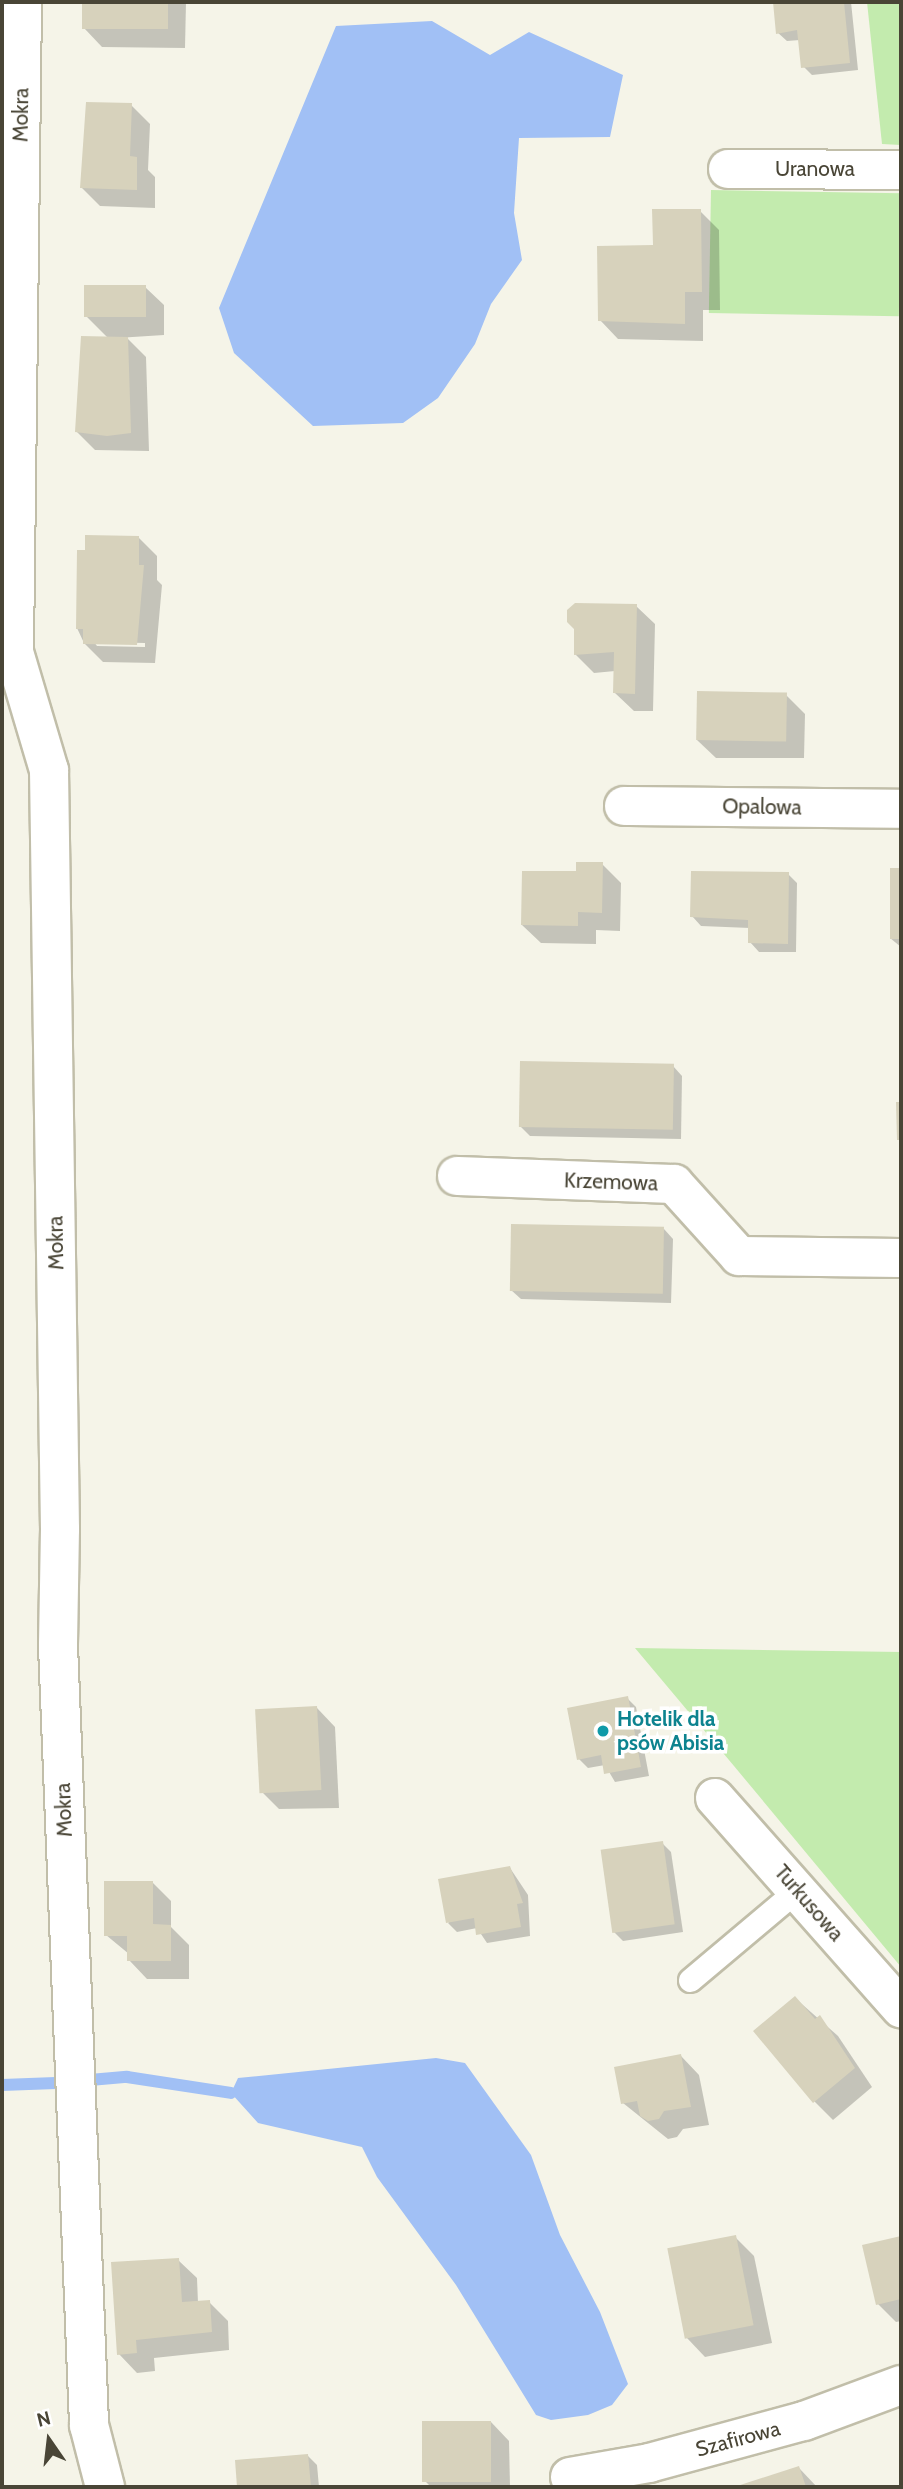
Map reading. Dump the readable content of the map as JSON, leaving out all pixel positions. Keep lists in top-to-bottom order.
{
  "streets": {
    "street": [
      "Mokra",
      "Uranowa",
      "Opalowa",
      "Krzemowa",
      "Turkusowa",
      "Szafirowa"
    ]
  },
  "places": ["Hotelik dla psów Abisia"],
  "north": "top"
}
